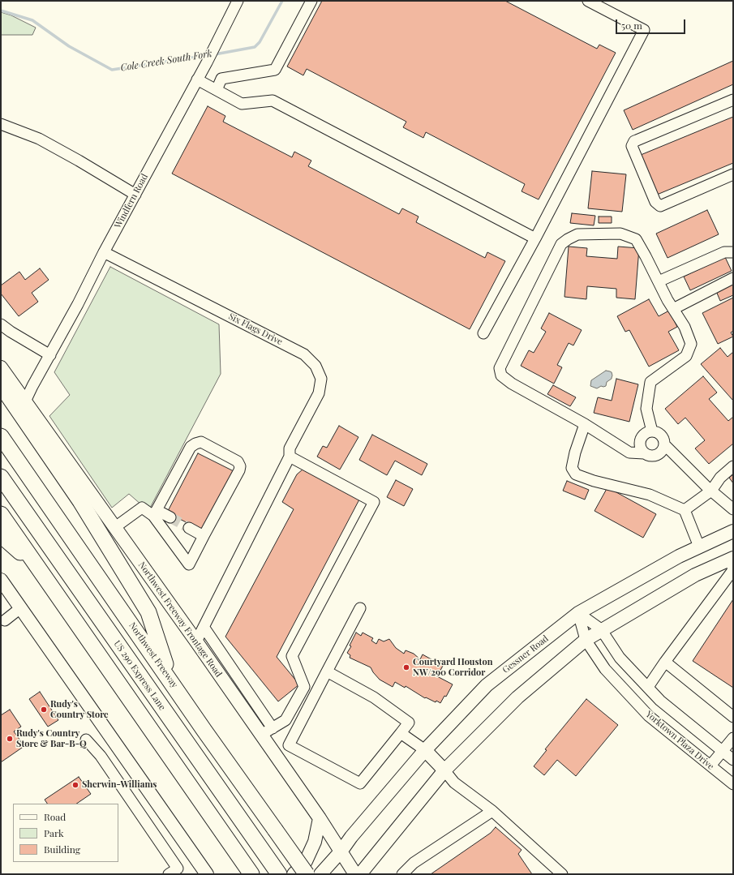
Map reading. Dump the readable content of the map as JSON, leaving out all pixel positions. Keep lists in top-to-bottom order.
{
  "streets": {
    "highway": ["Northwest Freeway", "US 290 Express Lane"],
    "main road": ["Northwest Freeway Frontage Road", "Gessner Road"],
    "street": ["Windfern Road", "Six Flags Drive", "Yorktown Plaza Drive"]
  },
  "crossings": [
    ["Windfern Road", "Six Flags Drive"],
    ["Windfern Road", "Northwest Freeway Frontage Road"],
    ["Six Flags Drive", "Northwest Freeway Frontage Road"],
    ["Northwest Freeway Frontage Road", "Gessner Road"],
    ["Gessner Road", "Yorktown Plaza Drive"]
  ],
  "water": ["Cole Creek South Fork"],
  "places": [
    "Courtyard Houston NW/290 Corridor",
    "Rudy's Country Store",
    "Rudy's Country Store & Bar-B-Q",
    "Sherwin-Williams"
  ],
  "legend": ["Road", "Park", "Building"],
  "scale_bar": "50 m"
}
